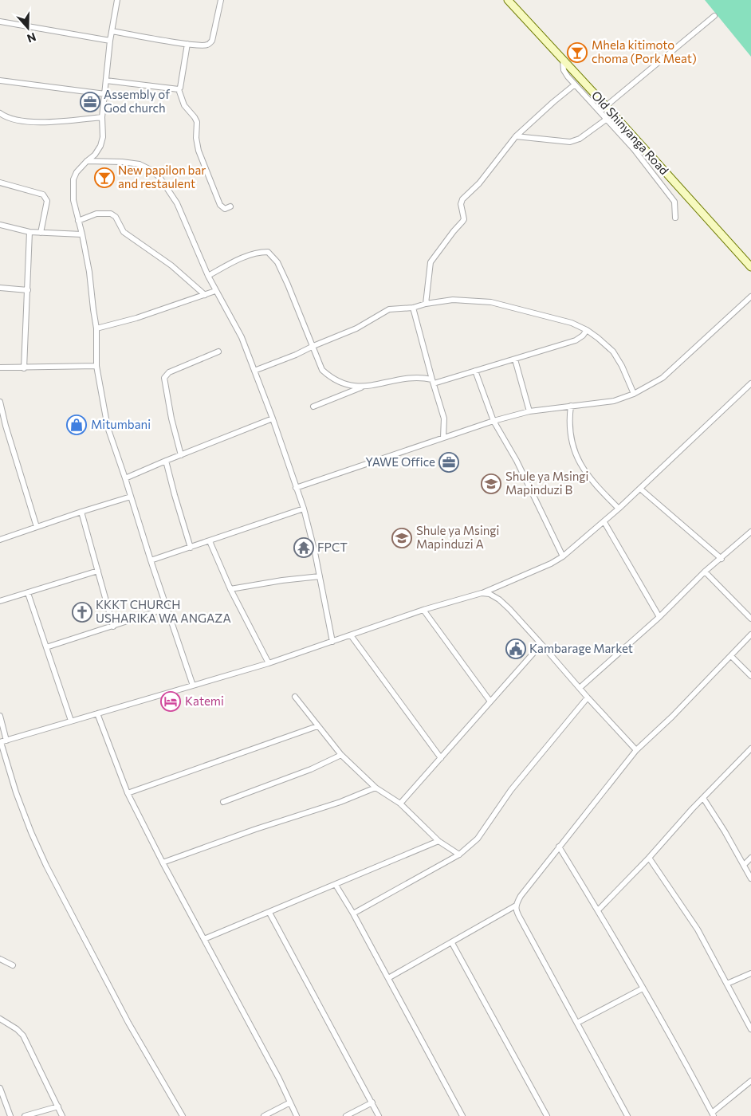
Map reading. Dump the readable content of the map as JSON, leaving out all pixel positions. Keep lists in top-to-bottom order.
{
  "streets": {
    "main road": ["Old Shinyanga Road"]
  },
  "places": {
    "bar": ["Mhela kitimoto choma (Pork Meat)", "New papilon bar and restaulent"],
    "office": ["Assembly of God church", "YAWE Office"],
    "shop": ["Mitumbani"],
    "school or university": ["Shule ya Msingi Mapinduzi B", "Shule ya Msingi Mapinduzi A"],
    "temple": ["FPCT"],
    "church": ["KKKT CHURCH USHARIKA WA ANGAZA"],
    "public building": ["Kambarage Market"],
    "hotel": ["Katemi"]
  },
  "north": "bottom"
}
